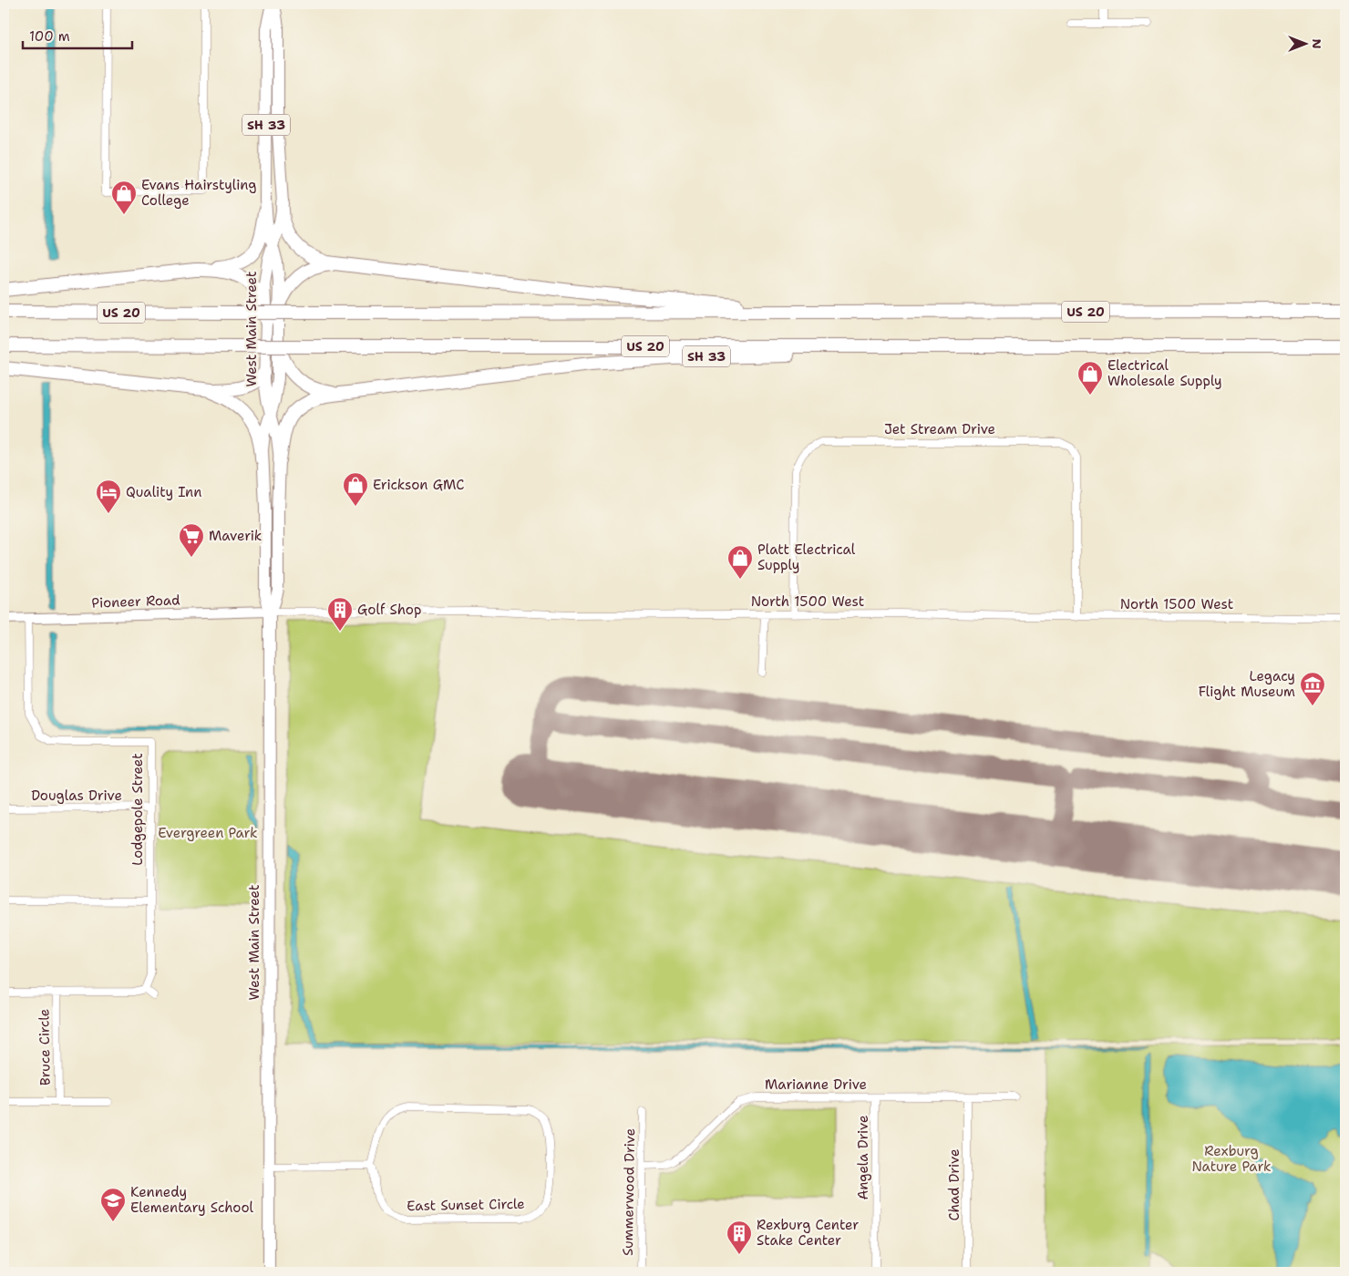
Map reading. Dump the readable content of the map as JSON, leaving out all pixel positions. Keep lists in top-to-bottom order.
{
  "streets": {
    "highway": ["SH 33", "US 20"],
    "main road": ["West Main Street"],
    "street": [
      "Jet Stream Drive",
      "Pioneer Road",
      "North 1500 West",
      "Douglas Drive",
      "Lodgepole Street",
      "Bruce Circle",
      "Marianne Drive",
      "Angela Drive",
      "Chad Drive",
      "Summerwood Drive",
      "East Sunset Circle"
    ]
  },
  "crossings": [
    ["SH 33", "US 20"],
    ["SH 33", "West Main Street"],
    ["West Main Street", "Pioneer Road"],
    ["West Main Street", "North 1500 West"],
    ["Jet Stream Drive", "North 1500 West"],
    ["Pioneer Road", "North 1500 West"],
    ["Pioneer Road", "Lodgepole Street"],
    ["Douglas Drive", "Lodgepole Street"],
    ["Marianne Drive", "Angela Drive"],
    ["Marianne Drive", "Chad Drive"],
    ["Marianne Drive", "Summerwood Drive"]
  ],
  "parks": ["Evergreen Park", "Rexburg Nature Park"],
  "places": {
    "shop": [
      "Evans Hairstyling College",
      "Electrical Wholesale Supply",
      "Erickson GMC",
      "Platt Electrical Supply"
    ],
    "hotel": ["Quality Inn"],
    "supermarket": ["Maverik"],
    "building": ["Golf Shop", "Rexburg Center Stake Center"],
    "museum": ["Legacy Flight Museum"],
    "school or university": ["Kennedy Elementary School"]
  },
  "scale_bar": "100 m",
  "north": "right"
}
